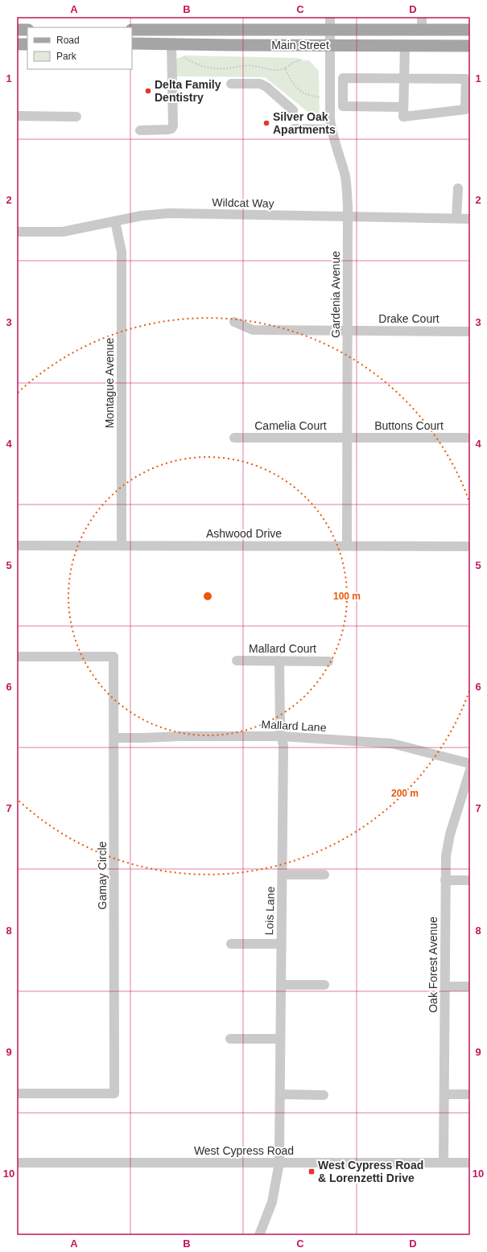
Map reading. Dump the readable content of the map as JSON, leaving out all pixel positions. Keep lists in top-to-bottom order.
{
  "streets": {
    "main road": ["Main Street"],
    "street": [
      "Wildcat Way",
      "Gardenia Avenue",
      "Drake Court",
      "Montague Avenue",
      "Camelia Court",
      "Buttons Court",
      "Ashwood Drive",
      "Mallard Court",
      "Mallard Lane",
      "Gamay Circle",
      "Lois Lane",
      "Oak Forest Avenue",
      "West Cypress Road"
    ]
  },
  "crossings": [
    ["Main Street", "Gardenia Avenue"],
    ["Wildcat Way", "Gardenia Avenue"],
    ["Wildcat Way", "Montague Avenue"],
    ["Gardenia Avenue", "Drake Court"],
    ["Gardenia Avenue", "Camelia Court"],
    ["Gardenia Avenue", "Buttons Court"],
    ["Gardenia Avenue", "Ashwood Drive"],
    ["Montague Avenue", "Ashwood Drive"],
    ["Camelia Court", "Buttons Court"],
    ["Mallard Court", "Lois Lane"],
    ["Mallard Lane", "Gamay Circle"],
    ["Mallard Lane", "Lois Lane"],
    ["Lois Lane", "West Cypress Road"],
    ["Oak Forest Avenue", "West Cypress Road"]
  ],
  "places": {
    "other": ["Delta Family Dentistry", "Silver Oak Apartments"],
    "transit": ["West Cypress Road & Lorenzetti Drive"]
  },
  "legend": ["Road", "Park"],
  "grid": {
    "columns": [
      "A",
      "B",
      "C",
      "D"
    ],
    "rows": [
      "1",
      "2",
      "3",
      "4",
      "5",
      "6",
      "7",
      "8",
      "9",
      "10"
    ]
  },
  "rings": ["100 m", "200 m"]
}
